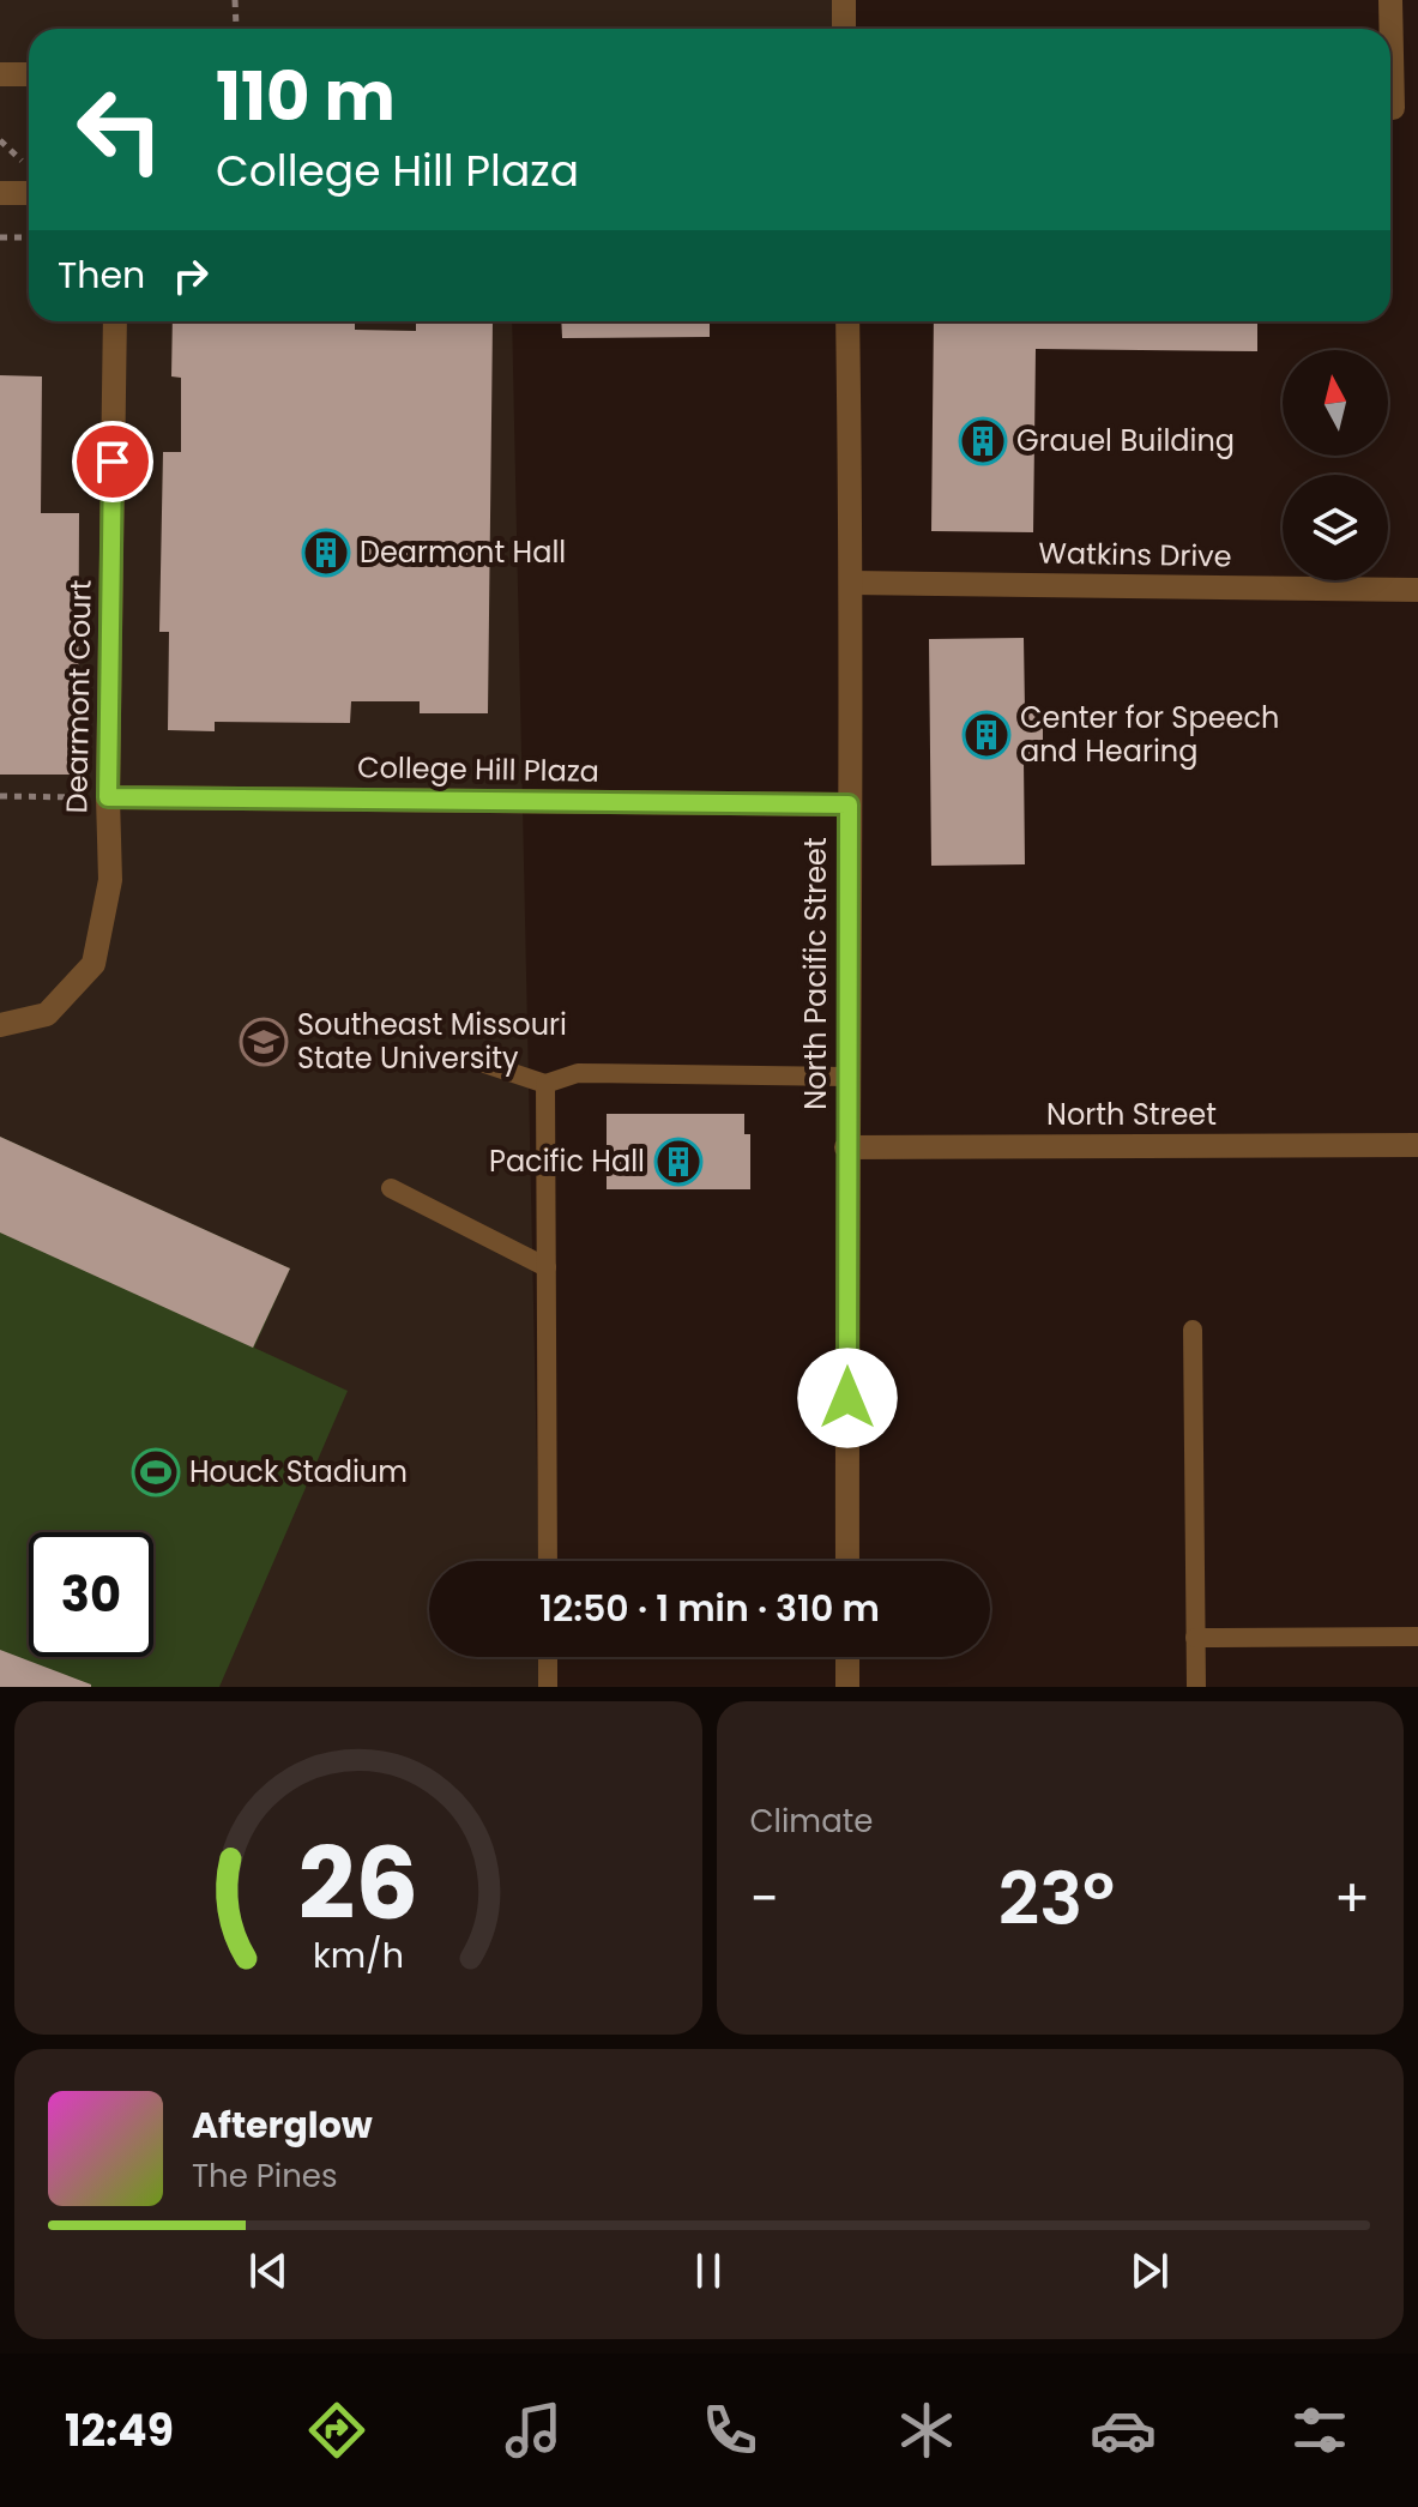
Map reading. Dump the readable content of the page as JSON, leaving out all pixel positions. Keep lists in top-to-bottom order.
{
  "streets": {
    "street": [
      "Watkins Drive",
      "Dearmont Court",
      "College Hill Plaza",
      "North Pacific Street",
      "North Street"
    ]
  },
  "crossings": [
    ["Watkins Drive", "North Pacific Street"],
    ["Dearmont Court", "College Hill Plaza"],
    ["College Hill Plaza", "North Pacific Street"],
    ["North Pacific Street", "North Street"]
  ],
  "places": {
    "building": [
      "Grauel Building",
      "Dearmont Hall",
      "Center for Speech and Hearing",
      "Pacific Hall"
    ],
    "school or university": ["Southeast Missouri State University"],
    "sports": ["Houck Stadium"]
  },
  "north": "top",
  "page": {
    "turn": ["110 m", "College Hill Plaza"],
    "then": "Then",
    "limit": "30",
    "trip": "12:50 · 1 min · 310 m",
    "tile": "Climate",
    "heat": ["−", "23°", "+"],
    "song": ["Afterglow", "The Pines"],
    "tabs": "12:49",
    "gauge": ["26", "km/h"]
  }
}
